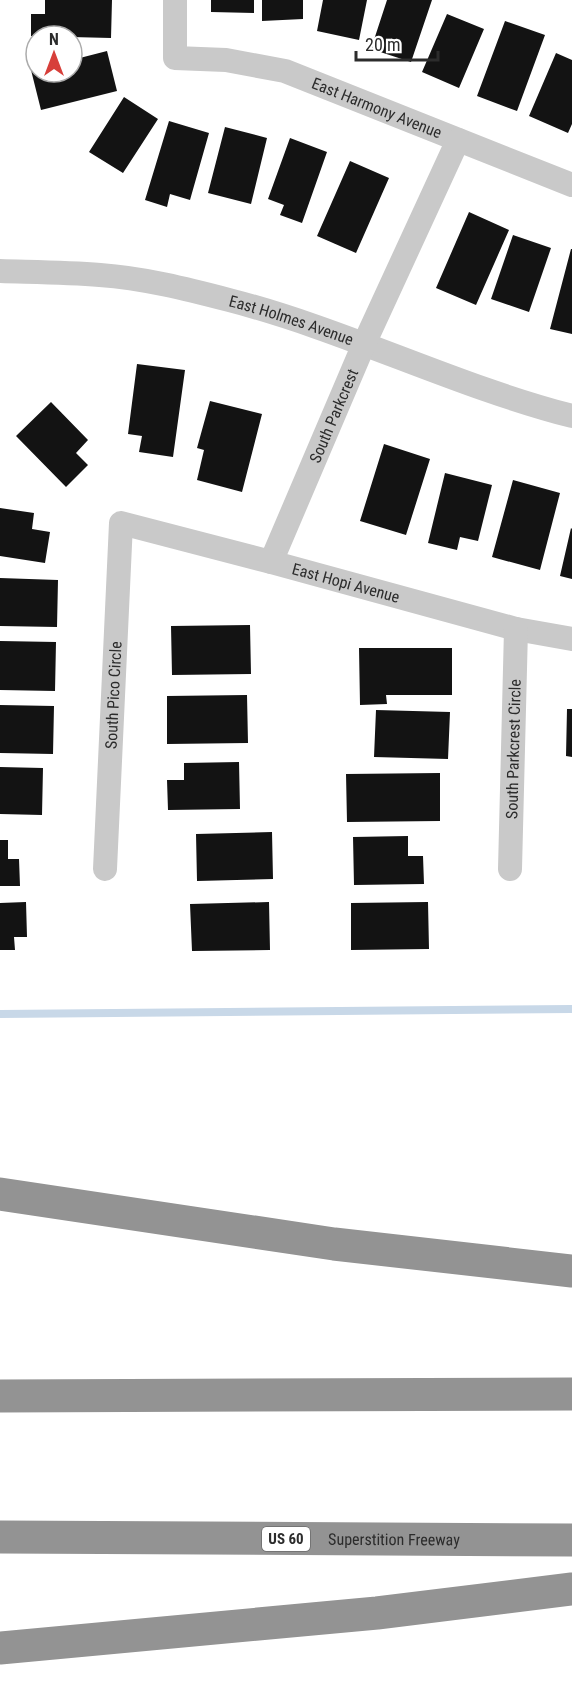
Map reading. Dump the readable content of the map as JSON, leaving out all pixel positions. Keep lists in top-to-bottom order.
{
  "streets": {
    "highway": ["US 60", "Superstition Freeway"],
    "street": [
      "East Harmony Avenue",
      "East Holmes Avenue",
      "South Parkcrest",
      "East Hopi Avenue",
      "South Pico Circle",
      "South Parkcrest Circle"
    ]
  },
  "crossings": [
    ["East Harmony Avenue", "South Parkcrest"],
    ["East Holmes Avenue", "South Parkcrest"],
    ["South Parkcrest", "East Hopi Avenue"],
    ["East Hopi Avenue", "South Pico Circle"],
    ["East Hopi Avenue", "South Parkcrest Circle"]
  ],
  "scale_bar": "20 m",
  "north": "top"
}
